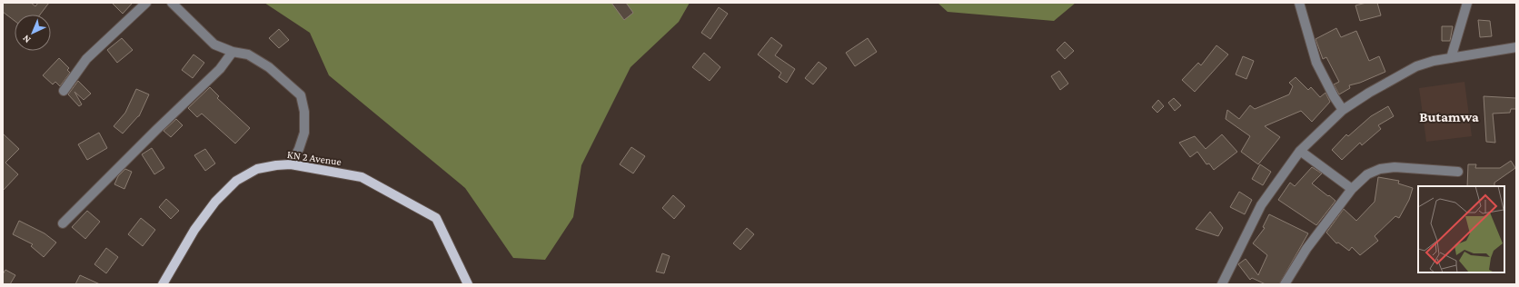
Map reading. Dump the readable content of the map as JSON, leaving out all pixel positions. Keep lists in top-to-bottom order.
{
  "streets": {
    "main road": ["KN 2 Avenue"]
  },
  "districts": ["Butamwa"],
  "north": "bottom left"
}
